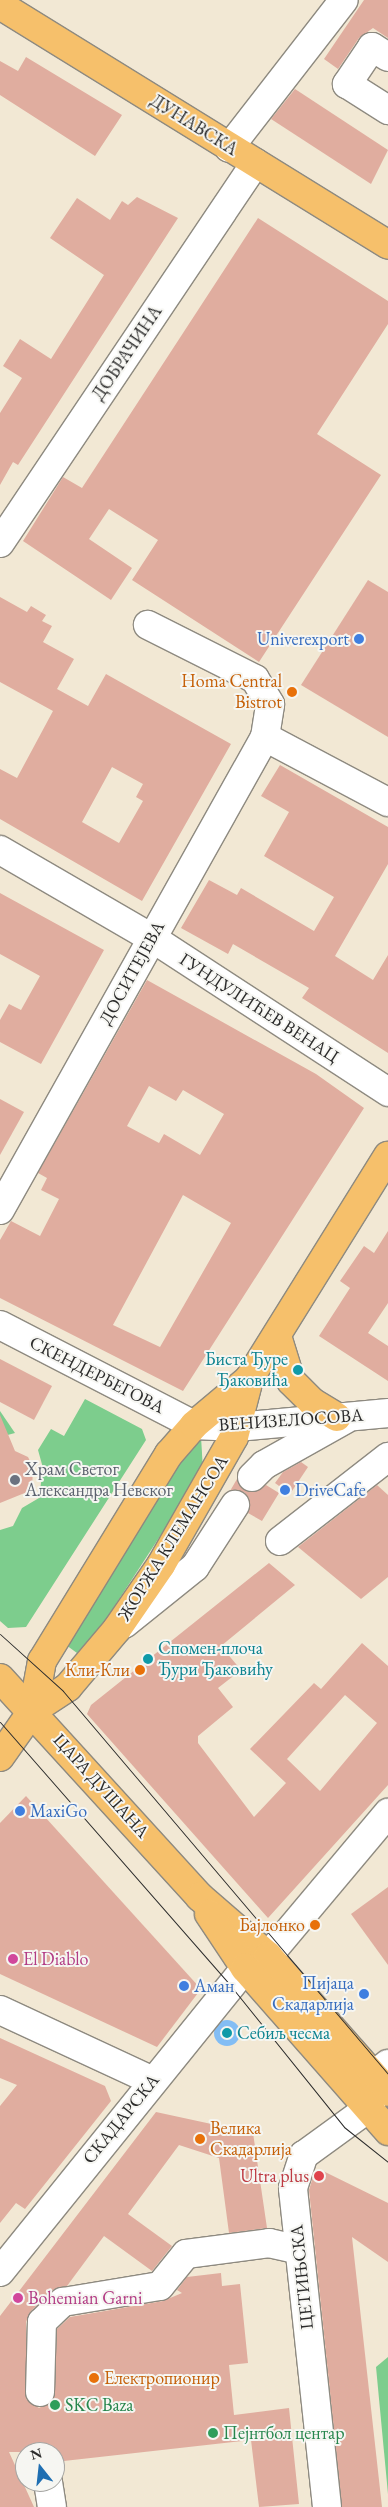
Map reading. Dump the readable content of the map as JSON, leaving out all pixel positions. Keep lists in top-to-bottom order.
{
  "streets": {
    "main road": ["ДУНАВСКА", "ЖОРЖА КЛЕМАНСОА", "ЦАРА ДУШАНА"],
    "street": [
      "ДОБРАЧИНА",
      "ДОСИТЕЈЕВА",
      "ГУНДУЛИЋЕВ ВЕНАЦ",
      "СКЕНДЕРБЕГОВА",
      "ВЕНИЗЕЛОСОВА",
      "СКАДАРСКА",
      "ЦЕТИЊСКА"
    ]
  },
  "crossings": [
    ["ДУНАВСКА", "ДОБРАЧИНА"],
    ["ДОСИТЕЈЕВА", "ГУНДУЛИЋЕВ ВЕНАЦ"],
    ["СКЕНДЕРБЕГОВА", "ВЕНИЗЕЛОСОВА"],
    ["СКЕНДЕРБЕГОВА", "ЖОРЖА КЛЕМАНСОА"],
    ["ВЕНИЗЕЛОСОВА", "ЖОРЖА КЛЕМАНСОА"],
    ["ЖОРЖА КЛЕМАНСОА", "ЦАРА ДУШАНА"],
    ["ЦАРА ДУШАНА", "СКАДАРСКА"]
  ],
  "places": [
    "Univerexport",
    "Homa Central Bistrot",
    "Биста Ђуре Ђаковића",
    "Храм Светог Александра Невског",
    "DriveCafe",
    "Спомен-плоча Ђури Ђаковићу",
    "Кли-Кли",
    "MaxiGo",
    "Бајлонко",
    "El Diablo",
    "Аман",
    "Пијаца Скадарлија",
    "Себиљ чесма",
    "Велика Скадарлија",
    "Ultra plus",
    "Bohemian Garni",
    "Електропионир",
    "SKC Baza",
    "Пејнтбол центар"
  ],
  "north": "top"
}
